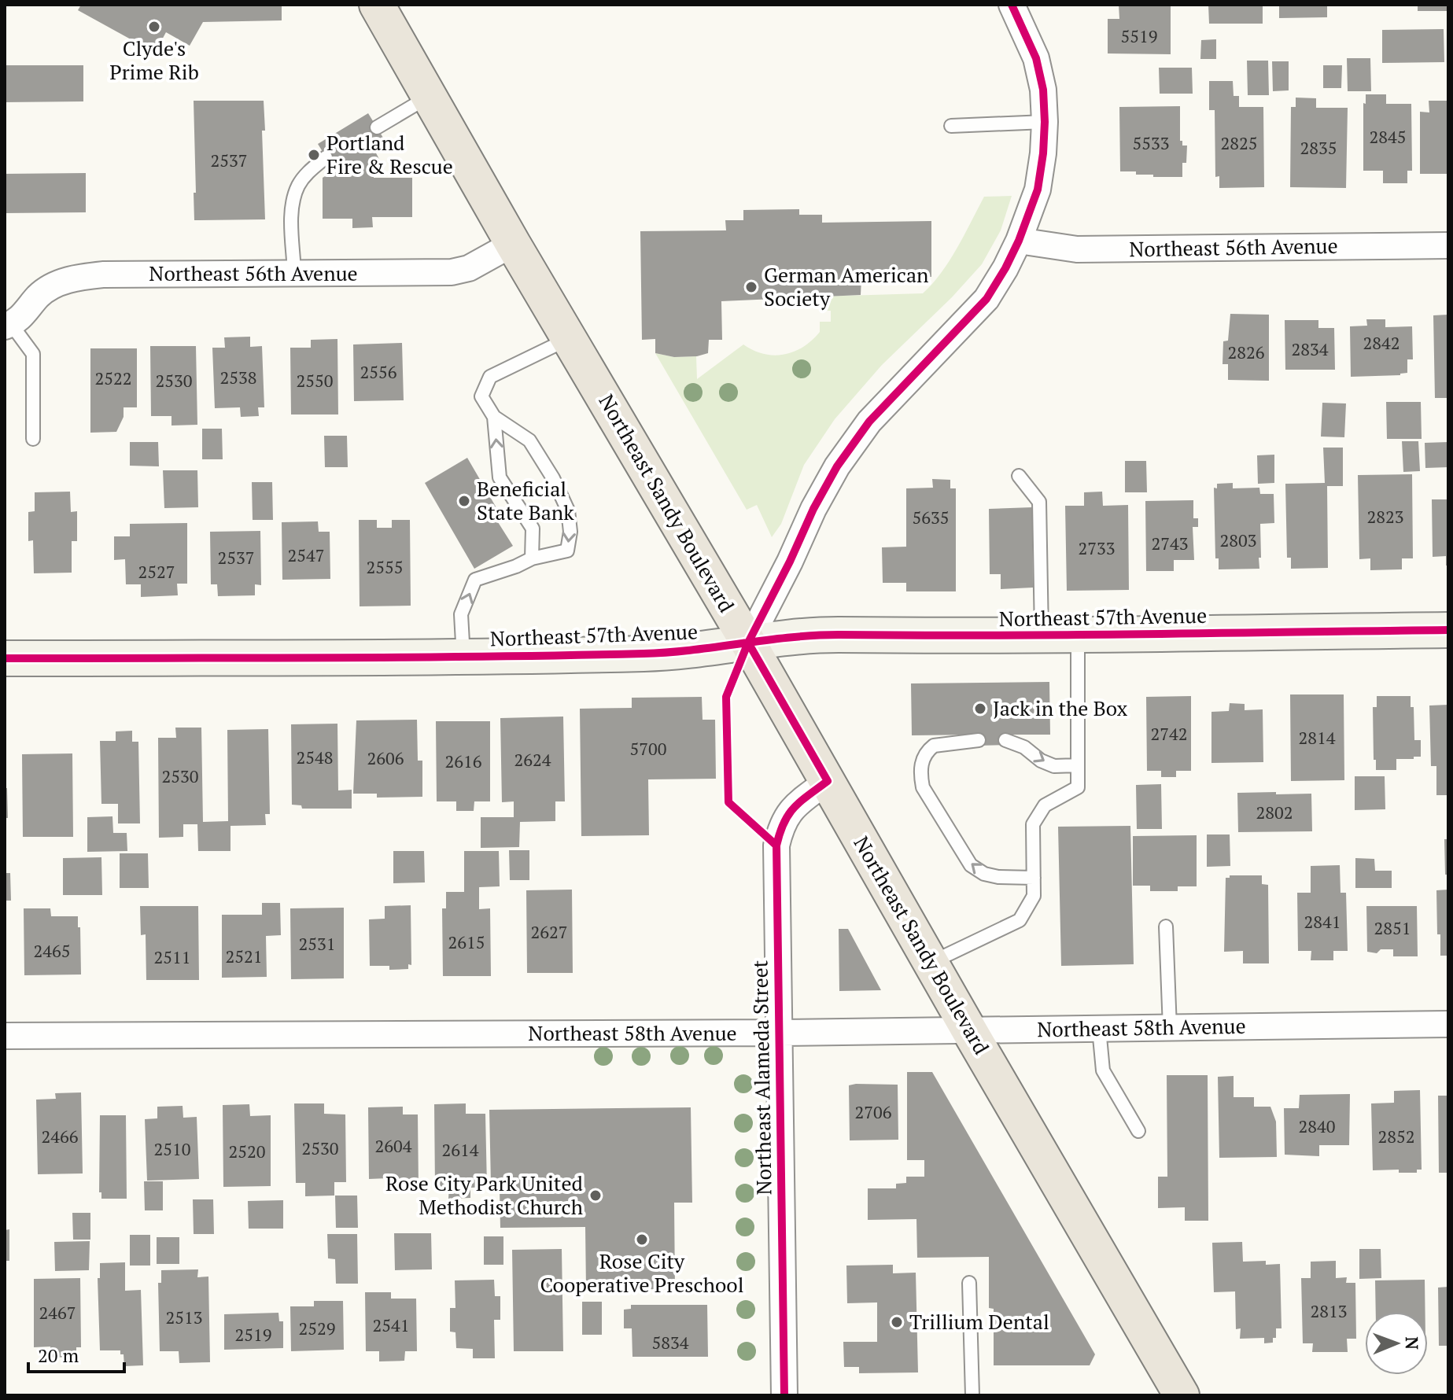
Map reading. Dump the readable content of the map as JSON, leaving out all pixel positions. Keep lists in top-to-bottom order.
{
  "streets": {
    "main road": ["Northeast Sandy Boulevard", "Northeast 57th Avenue"],
    "street": ["Northeast 56th Avenue", "Northeast 58th Avenue", "Northeast Alameda Street"]
  },
  "crossings": [
    ["Northeast 56th Avenue", "Northeast Sandy Boulevard"],
    ["Northeast Sandy Boulevard", "Northeast 57th Avenue"],
    ["Northeast Sandy Boulevard", "Northeast 58th Avenue"],
    ["Northeast Sandy Boulevard", "Northeast Alameda Street"],
    ["Northeast 58th Avenue", "Northeast Alameda Street"]
  ],
  "places": [
    "Clyde's Prime Rib",
    "Portland Fire & Rescue",
    "German American Society",
    "Beneficial State Bank",
    "Jack in the Box",
    "Rose City Park United Methodist Church",
    "Rose City Cooperative Preschool",
    "Trillium Dental"
  ],
  "house_numbers": [
    "5519",
    "2845",
    "5533",
    "2825",
    "2835",
    "2537",
    "2842",
    "2834",
    "2826",
    "2556",
    "2538",
    "2522",
    "2530",
    "2550",
    "2823",
    "5635",
    "2803",
    "2743",
    "2733",
    "2547",
    "2537",
    "2555",
    "2527",
    "2742",
    "2814",
    "5700",
    "2548",
    "2606",
    "2624",
    "2616",
    "2530",
    "2802",
    "2841",
    "2851",
    "2627",
    "2615",
    "2531",
    "2465",
    "2521",
    "2511",
    "2706",
    "2840",
    "2466",
    "2852",
    "2604",
    "2530",
    "2510",
    "2614",
    "2520",
    "2813",
    "2467",
    "2513",
    "2541",
    "2529",
    "2519",
    "5834"
  ],
  "scale_bar": "20 m",
  "north": "right"
}
